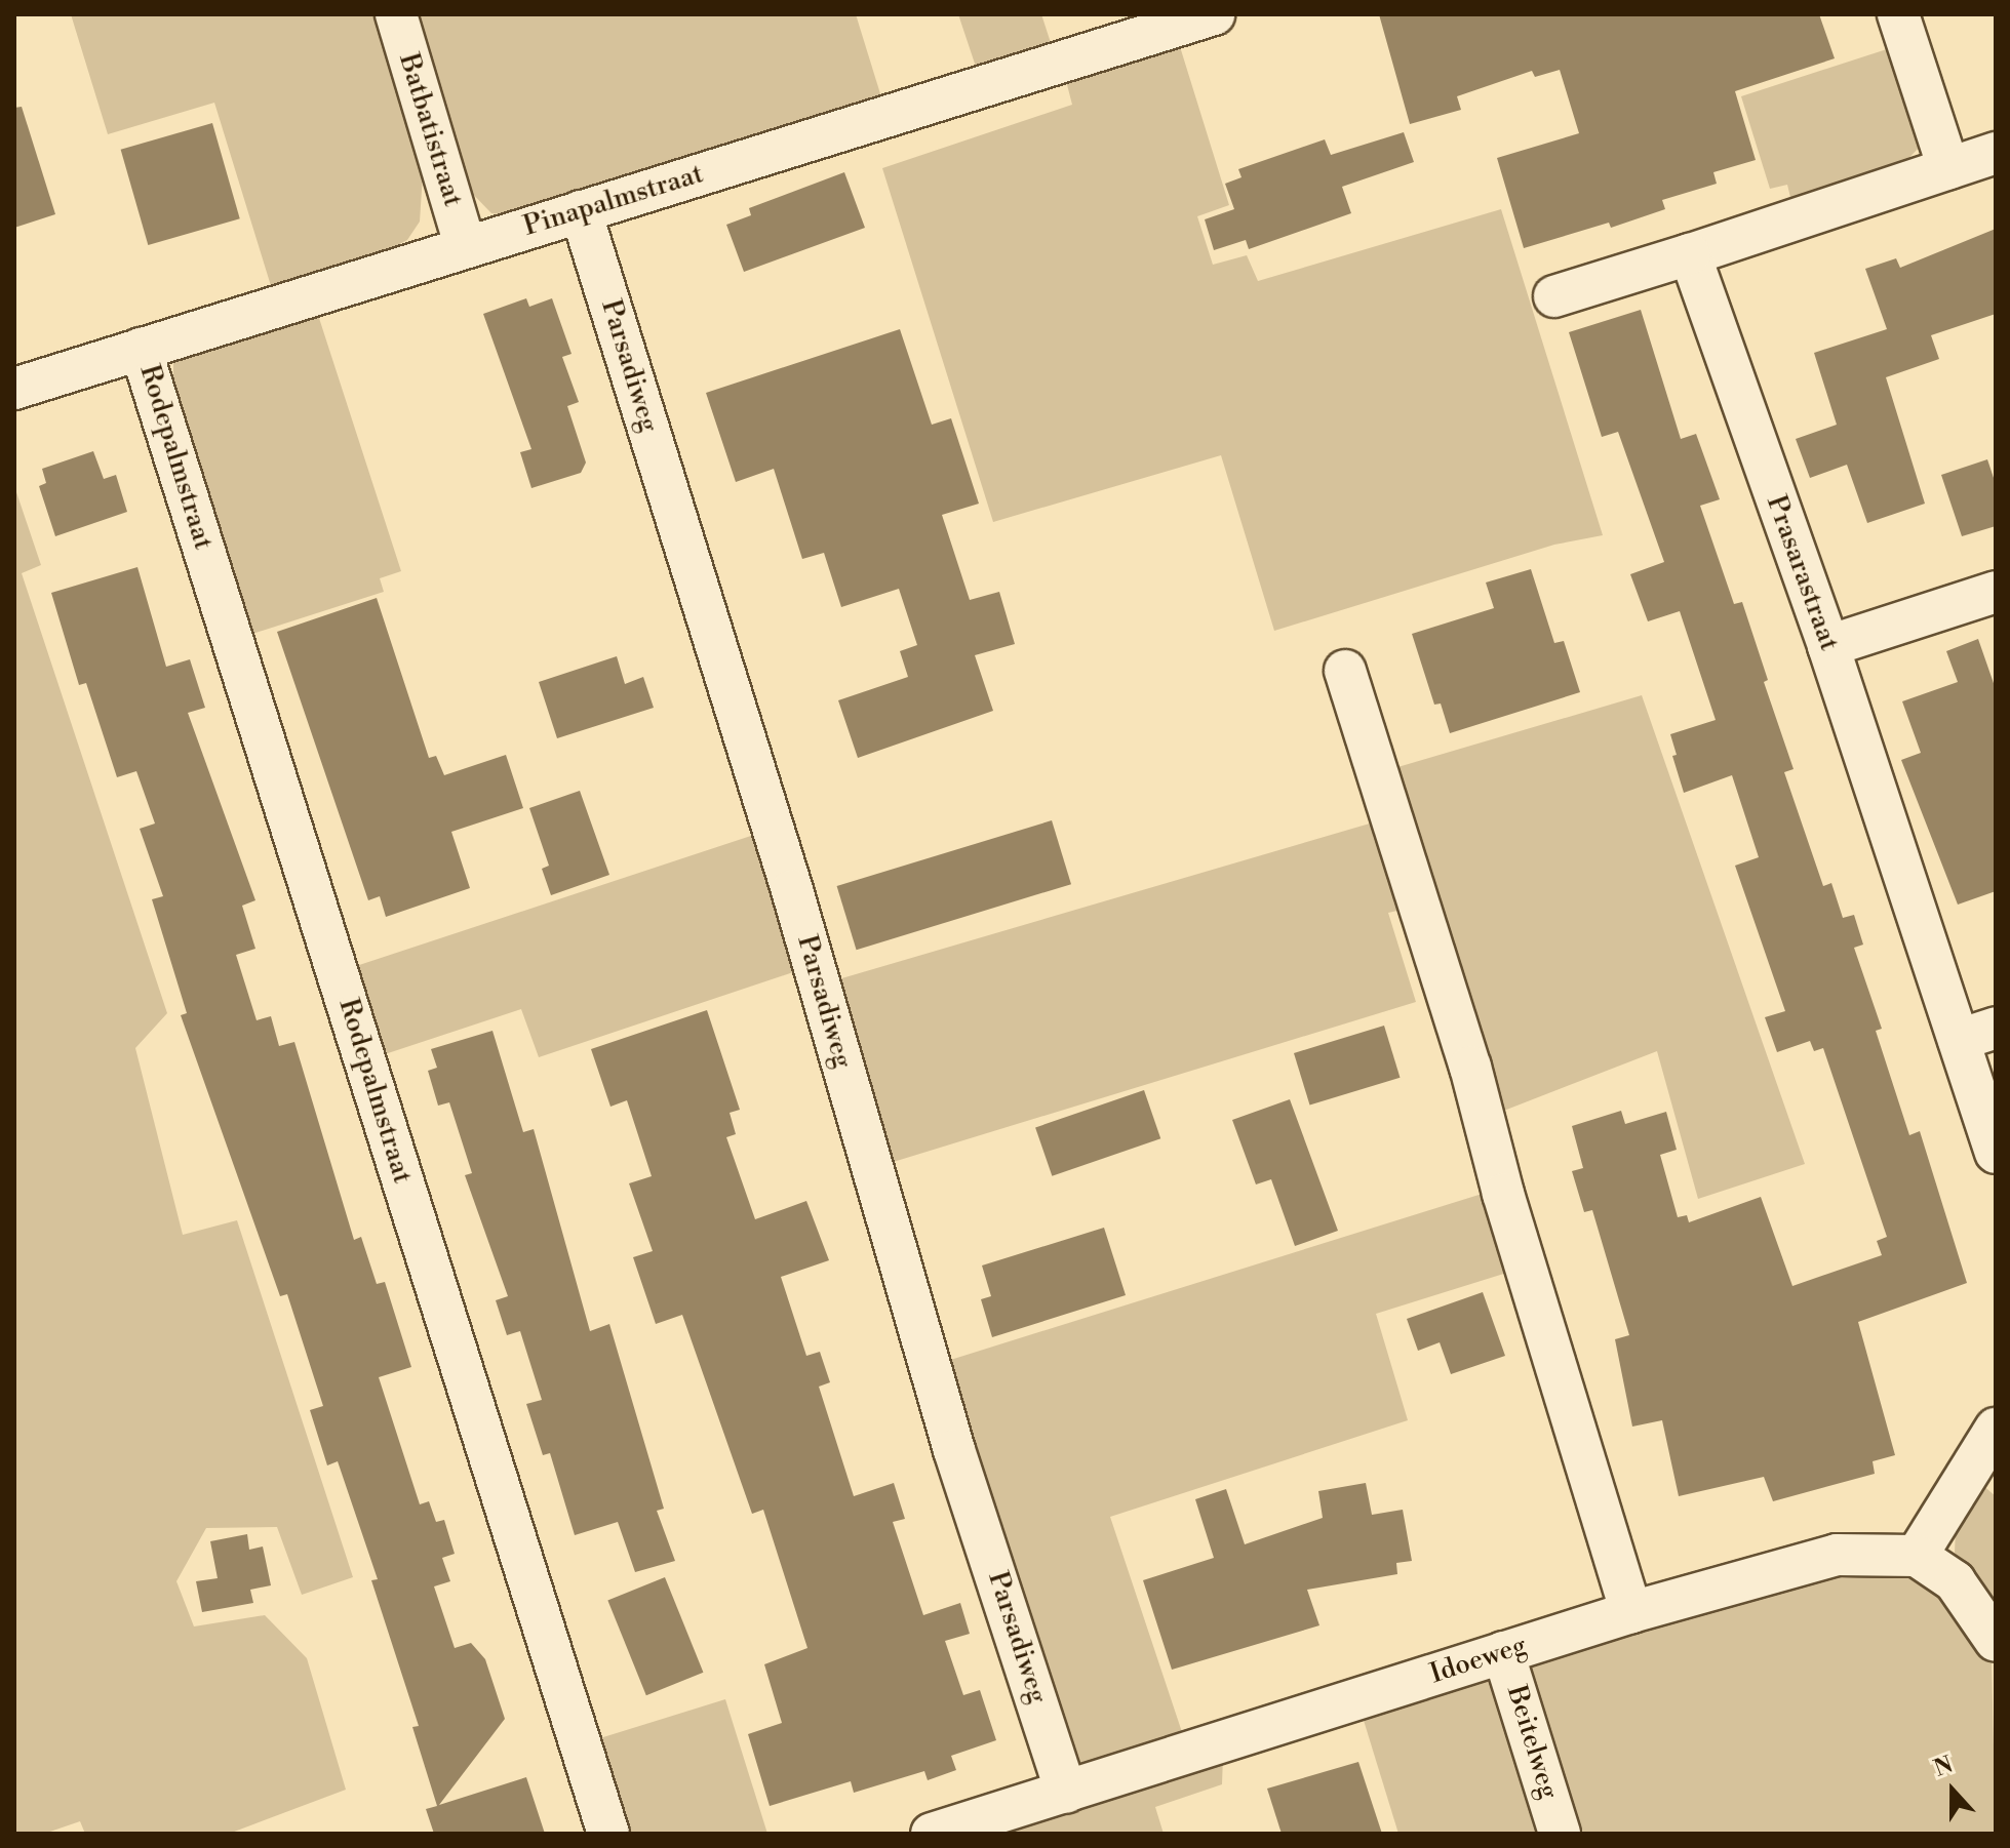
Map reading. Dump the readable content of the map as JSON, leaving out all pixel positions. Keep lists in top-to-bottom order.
{
  "streets": {
    "street": [
      "Batbatistraat",
      "Pinapalmstraat",
      "Parsadiweg",
      "Rodepalmstraat",
      "Prasarastraat",
      "Idoeweg",
      "Beitelweg"
    ]
  },
  "crossings": [
    ["Batbatistraat", "Pinapalmstraat"],
    ["Pinapalmstraat", "Parsadiweg"],
    ["Pinapalmstraat", "Rodepalmstraat"],
    ["Parsadiweg", "Idoeweg"],
    ["Idoeweg", "Beitelweg"]
  ],
  "north": "top"
}
